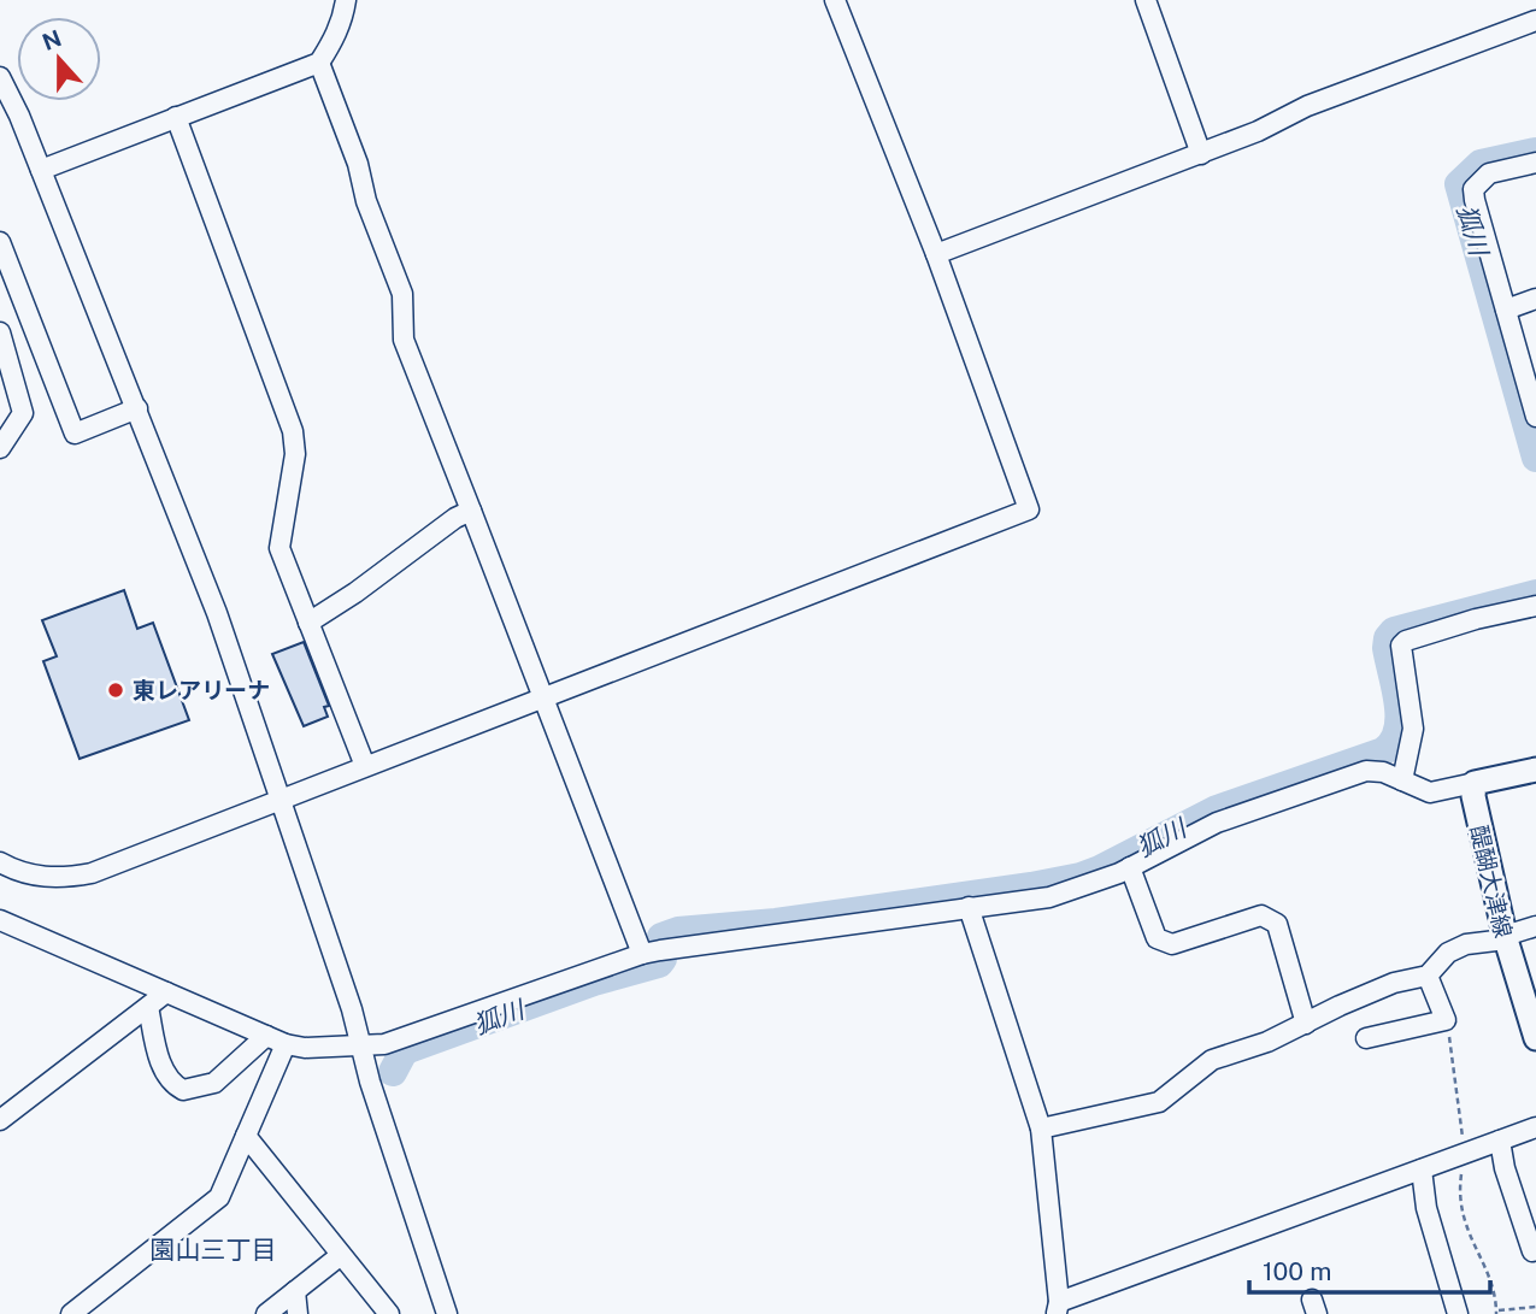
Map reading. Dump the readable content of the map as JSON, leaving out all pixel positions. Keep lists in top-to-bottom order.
{
  "streets": {
    "main road": ["醍醐大津線"]
  },
  "districts": ["園山三丁目"],
  "water": ["狐川"],
  "places": ["東レアリーナ"],
  "scale_bar": "100 m",
  "north": "top"
}
